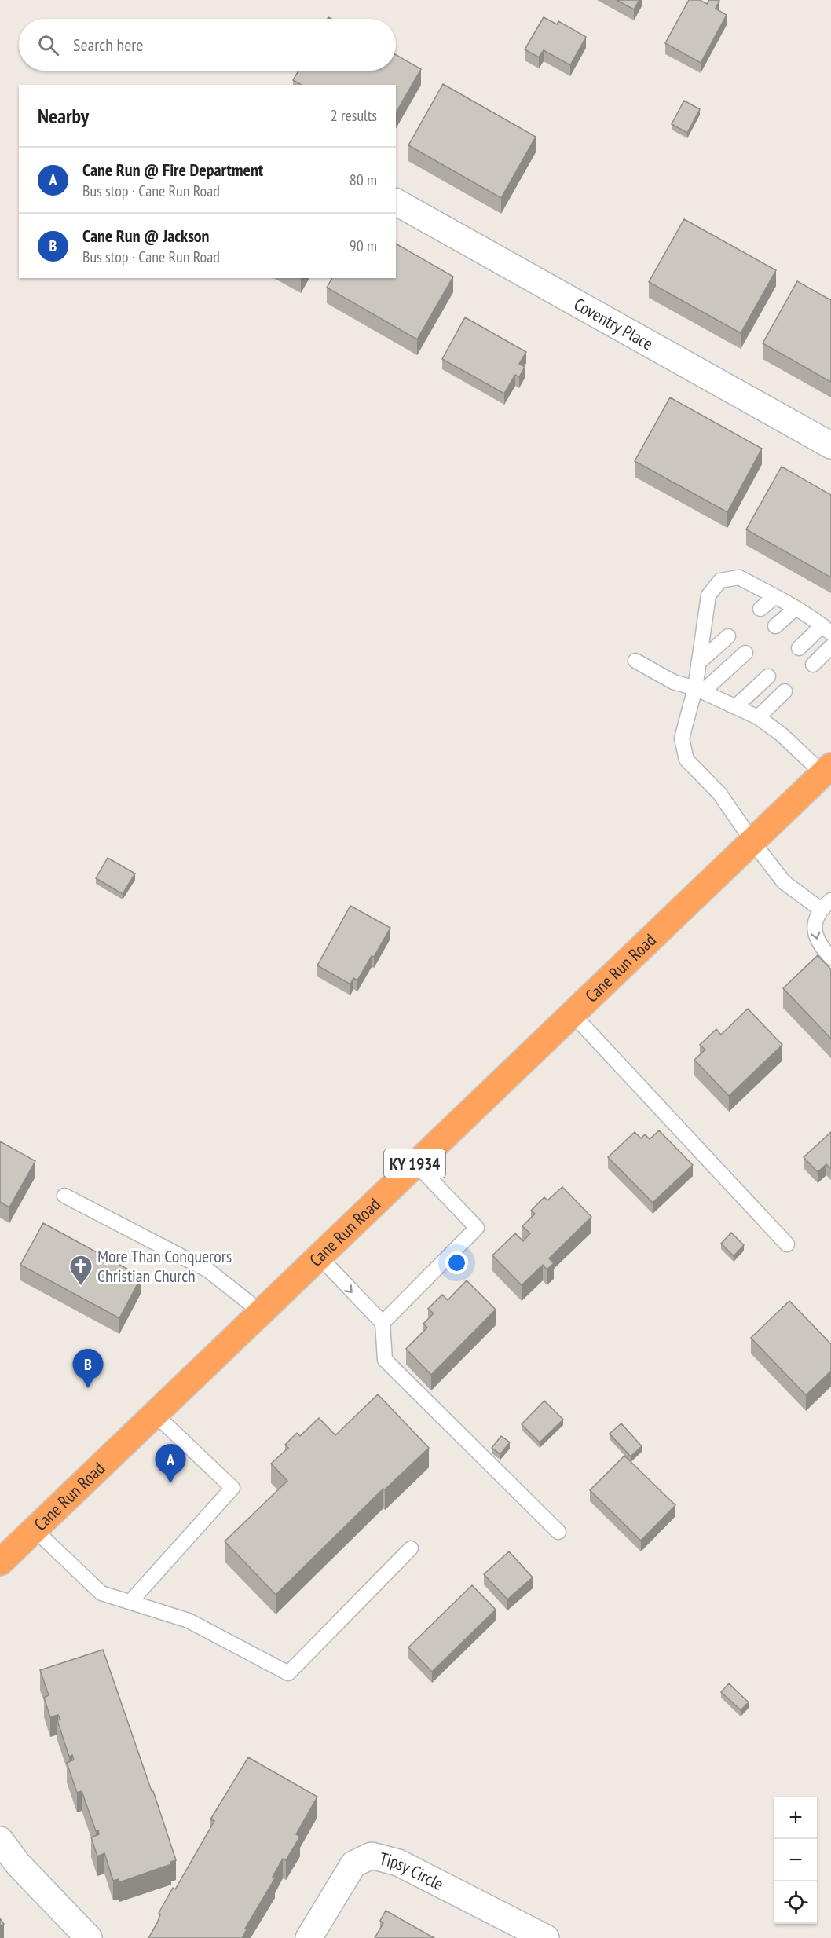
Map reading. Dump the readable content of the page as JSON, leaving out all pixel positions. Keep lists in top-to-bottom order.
{
  "streets": {
    "highway": ["Cane Run Road", "KY 1934"],
    "street": ["Coventry Place", "Tipsy Circle"]
  },
  "places": {
    "church": ["More Than Conquerors Christian Church"]
  },
  "page": {
    "search": "Search here",
    "heading": ["Nearby", "2 results"],
    "list": [
      {
        "mark": "A",
        "name": "Cane Run @ Fire Department",
        "note": "Bus stop · Cane Run Road",
        "value": "80 m"
      },
      {
        "mark": "B",
        "name": "Cane Run @ Jackson",
        "note": "Bus stop · Cane Run Road",
        "value": "90 m"
      }
    ],
    "pins": ["B", "A"],
    "map_buttons": ["+", "−"]
  }
}
